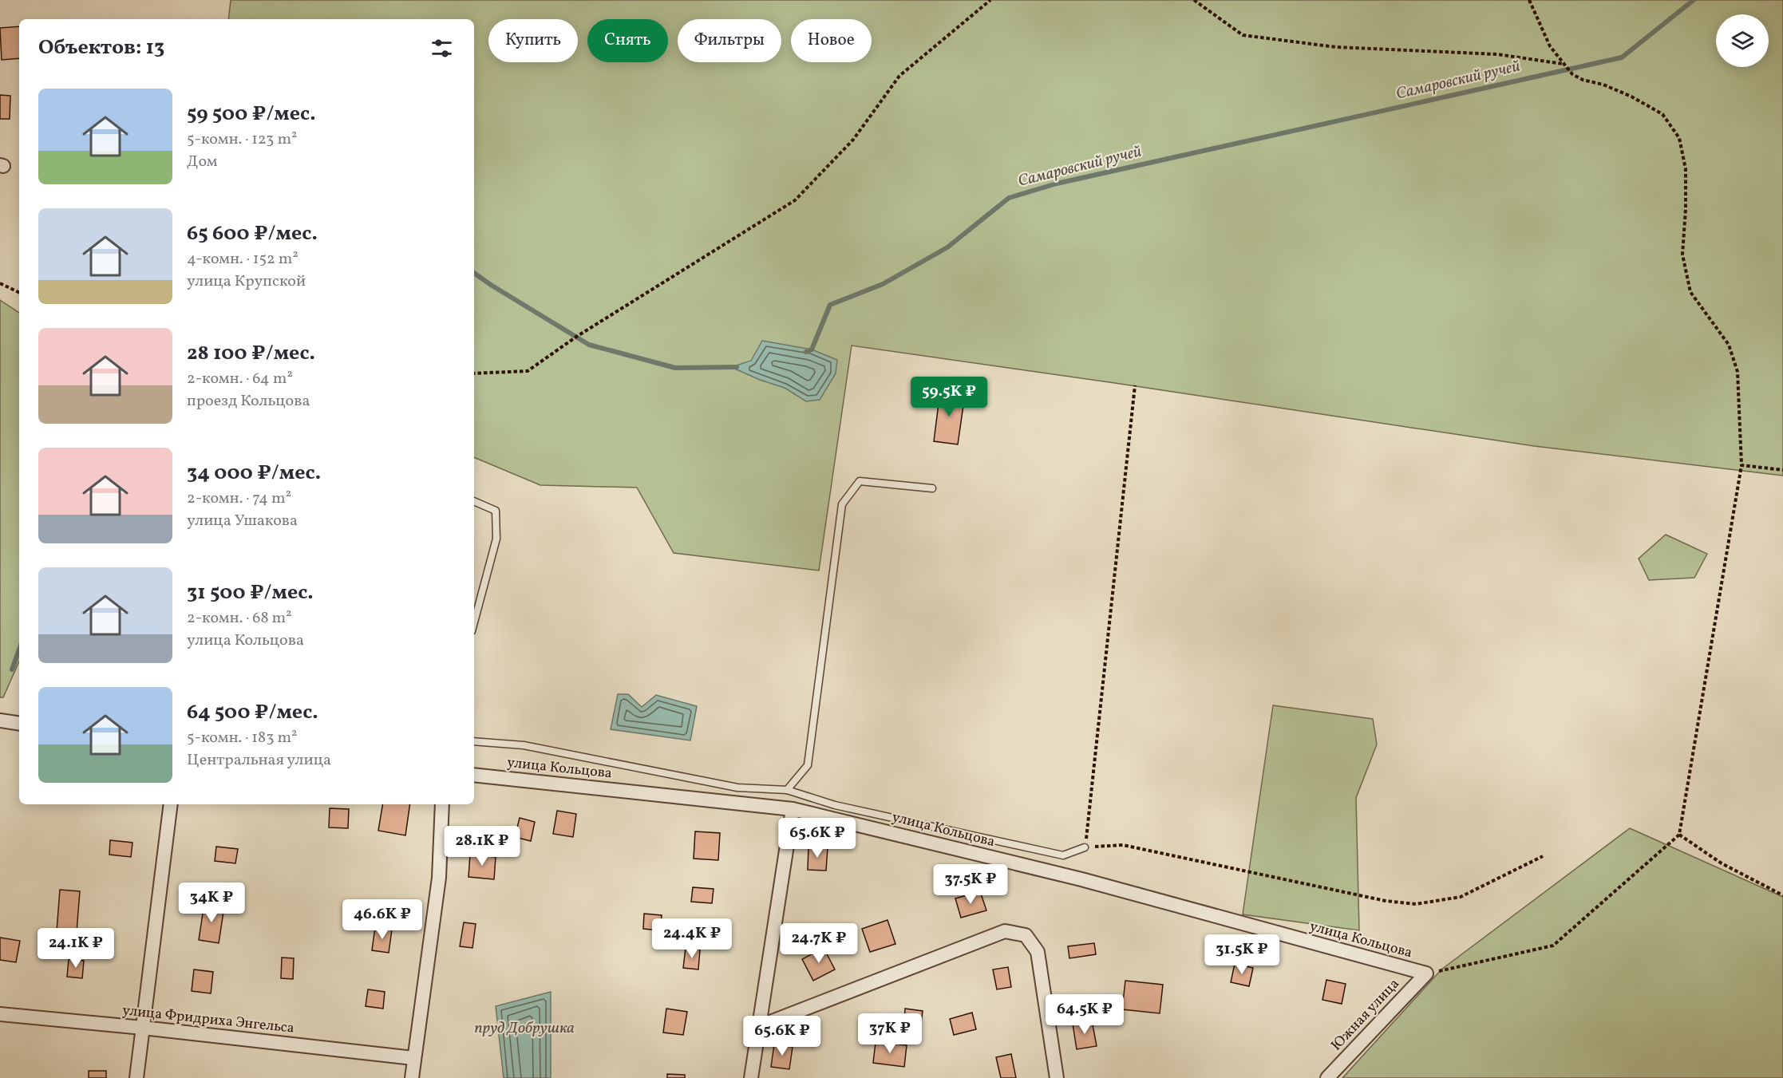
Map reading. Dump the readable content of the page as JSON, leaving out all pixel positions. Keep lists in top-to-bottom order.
{
  "streets": {
    "street": ["улица Кольцова", "Южная улица", "улица Фридриха Энгельса"]
  },
  "crossings": [
    ["улица Кольцова", "Южная улица"]
  ],
  "water": ["Самаровский ручей", "пруд Добрушка"],
  "page": {
    "chip": [
      "Купить",
      "Снять",
      "Фильтры",
      "Новое"
    ],
    "heading": "Объектов: 13",
    "list": [
      {
        "name": "59 500 ₽/мес.",
        "note": "5-комн. · 123 m² · Дом"
      },
      {
        "name": "65 600 ₽/мес.",
        "note": "4-комн. · 152 m² · улица Крупской"
      },
      {
        "name": "28 100 ₽/мес.",
        "note": "2-комн. · 64 m² · проезд Кольцова"
      },
      {
        "name": "34 000 ₽/мес.",
        "note": "2-комн. · 74 m² · улица Ушакова"
      },
      {
        "name": "31 500 ₽/мес.",
        "note": "2-комн. · 68 m² · улица Кольцова"
      },
      {
        "name": "64 500 ₽/мес.",
        "note": "5-комн. · 183 m² · Центральная улица"
      }
    ],
    "price": [
      "59.5K ₽",
      "65.6K ₽",
      "28.1K ₽",
      "37.5K ₽",
      "34K ₽",
      "46.6K ₽",
      "24.4K ₽",
      "24.7K ₽",
      "24.1K ₽",
      "31.5K ₽",
      "64.5K ₽",
      "37K ₽",
      "65.6K ₽"
    ]
  }
}
